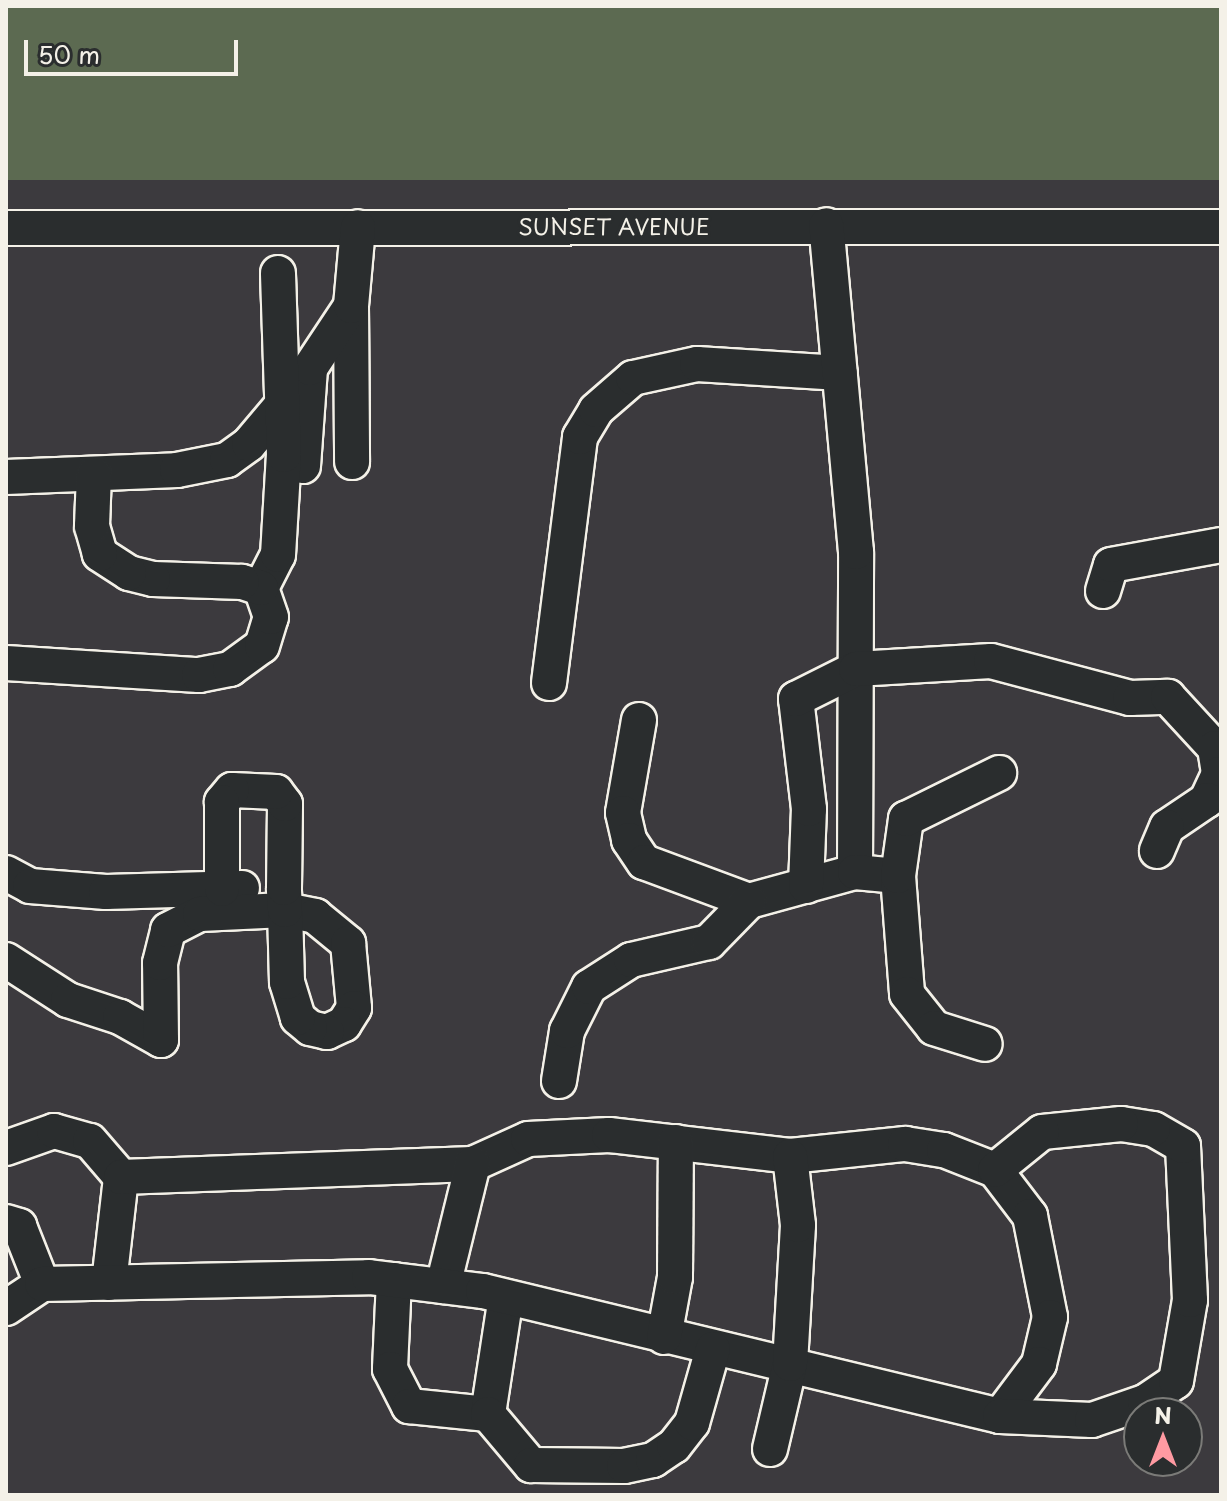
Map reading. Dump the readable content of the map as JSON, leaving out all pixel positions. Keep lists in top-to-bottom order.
{
  "streets": {
    "street": ["SUNSET AVENUE"]
  },
  "scale_bar": "50 m",
  "north": "top"
}
